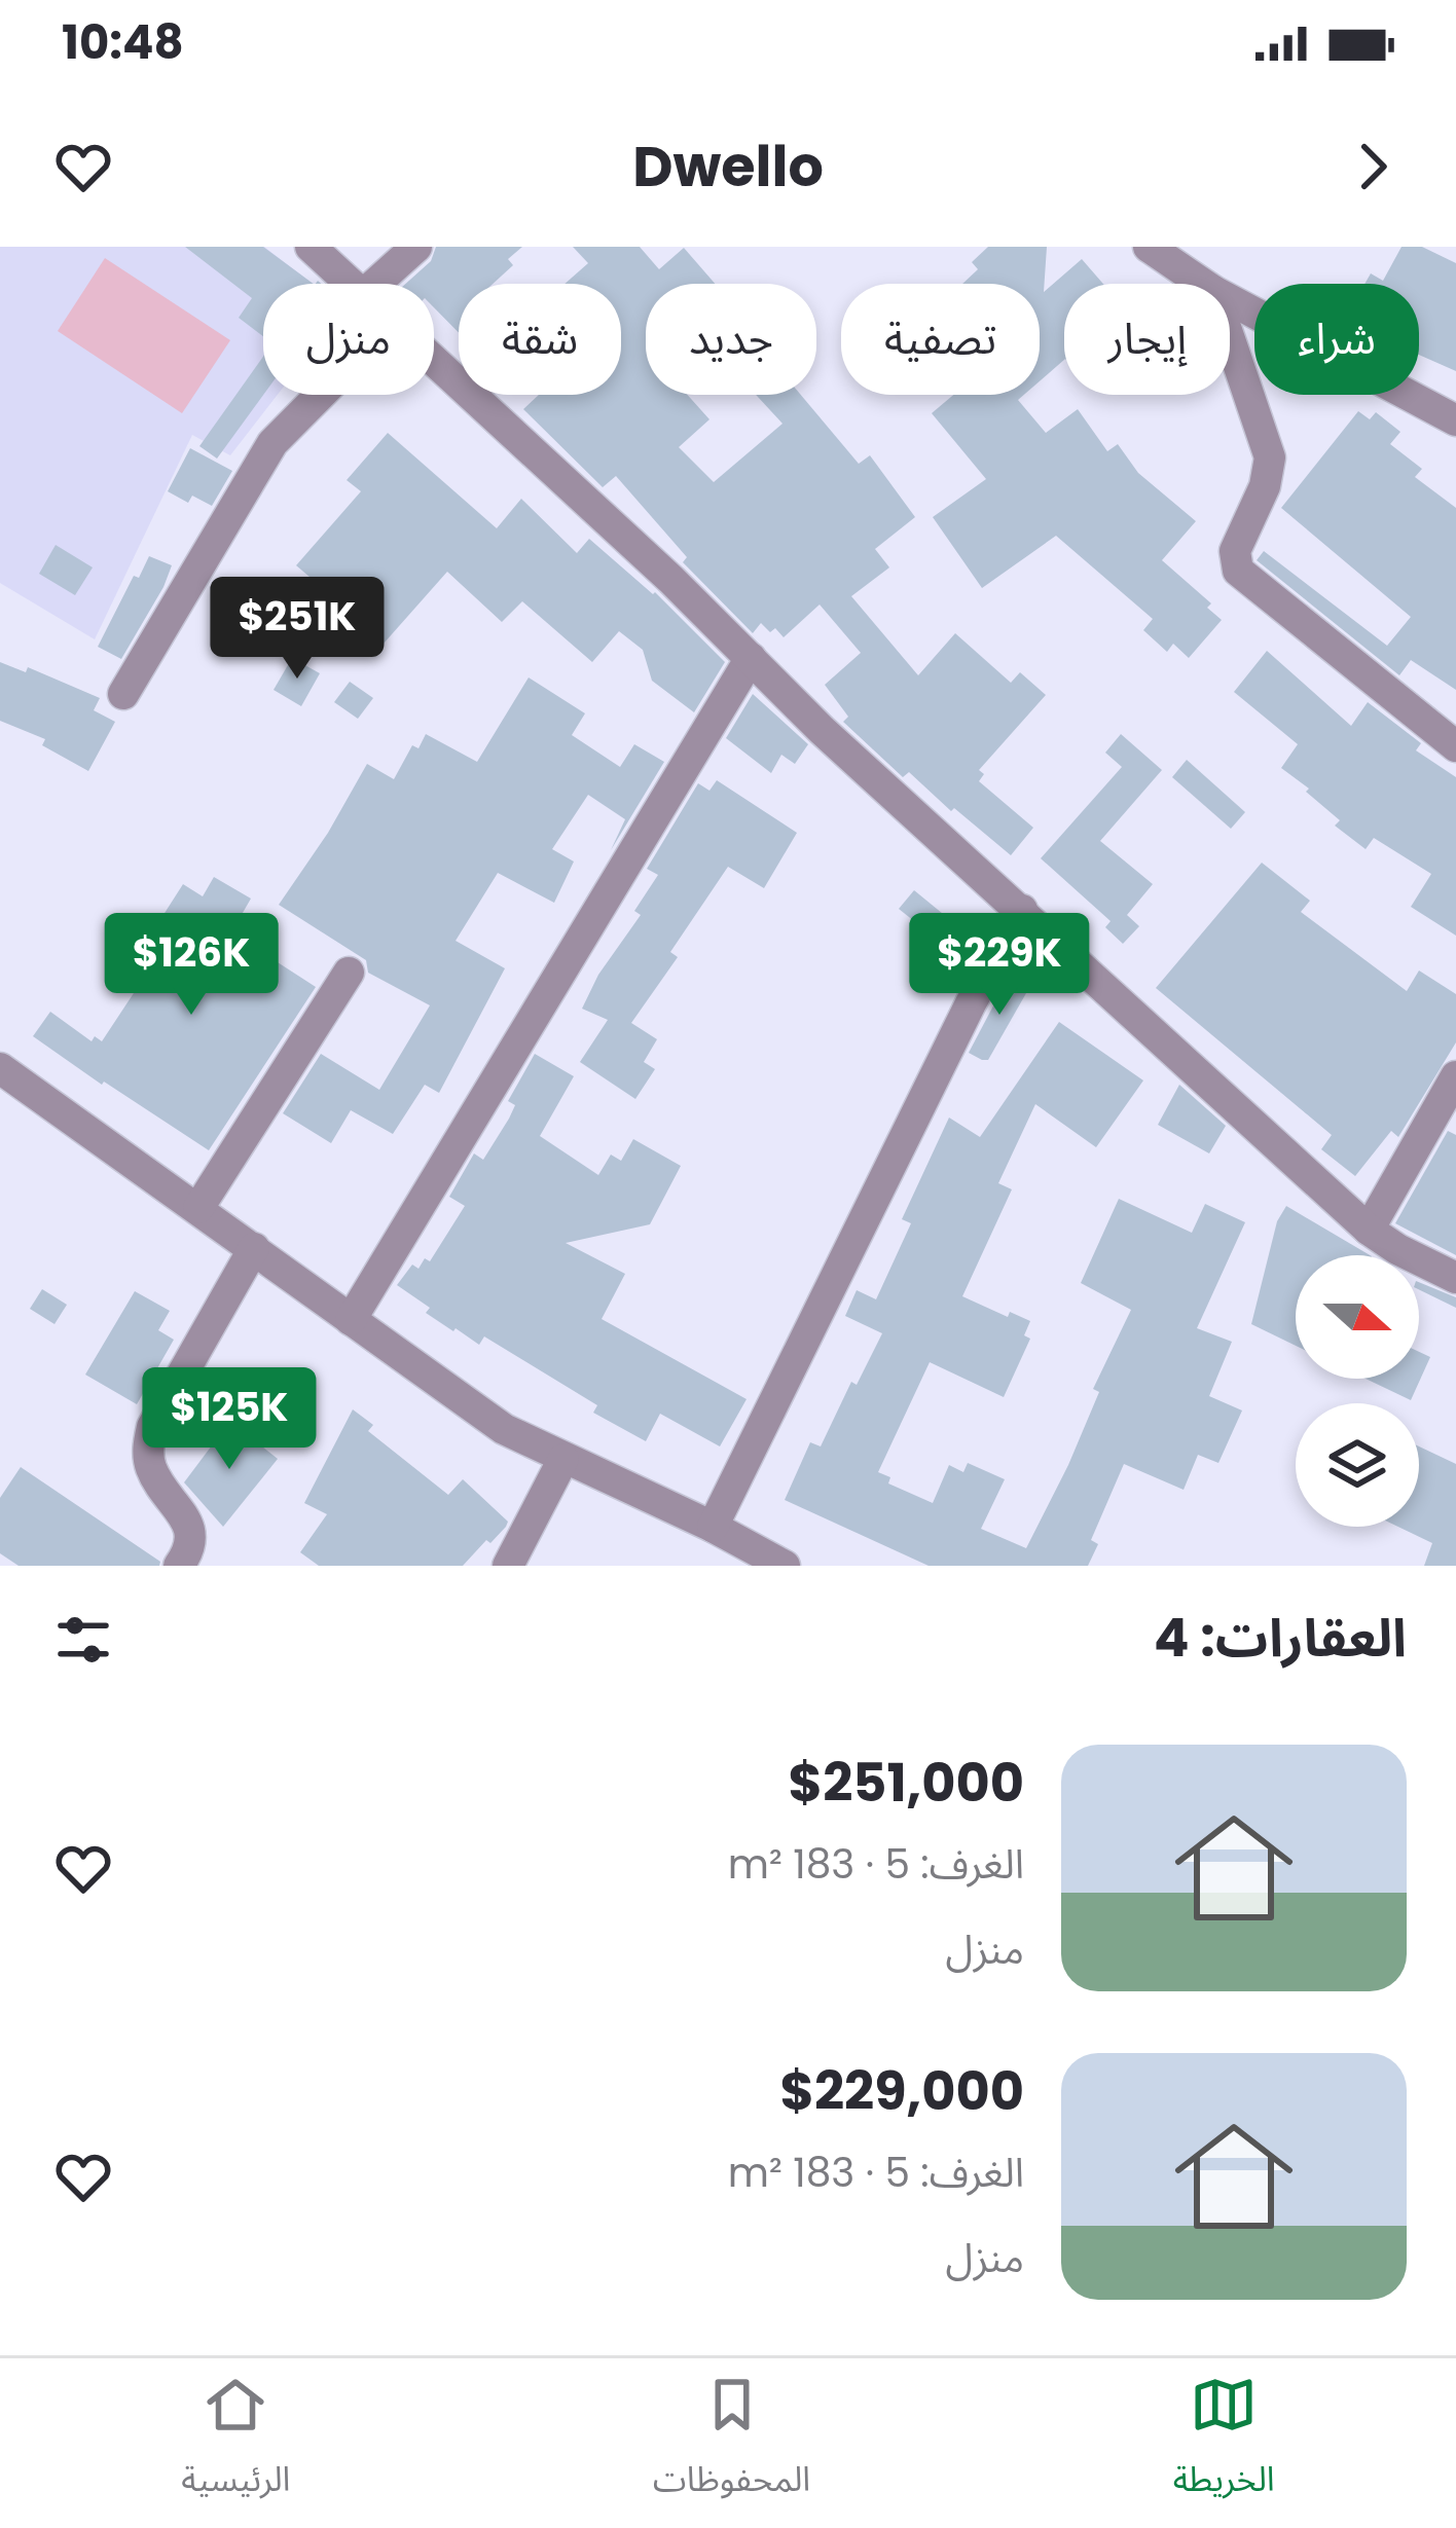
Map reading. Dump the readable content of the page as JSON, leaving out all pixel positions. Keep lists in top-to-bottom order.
{
  "north": "right",
  "page": {
    "status": "10:48",
    "header": "Dwello",
    "chip": [
      "شراء",
      "إيجار",
      "تصفية",
      "جديد",
      "شقة",
      "منزل"
    ],
    "price": [
      "$251K",
      "$126K",
      "$229K",
      "$125K"
    ],
    "heading": "العقارات: 4",
    "list": [
      {
        "name": "$251,000",
        "note": "الغرف: 5 · 183 m² · منزل"
      },
      {
        "name": "$229,000",
        "note": "الغرف: 5 · 183 m² · منزل"
      }
    ],
    "tabs": ["الخريطة", "المحفوظات", "الرئيسية"]
  }
}
